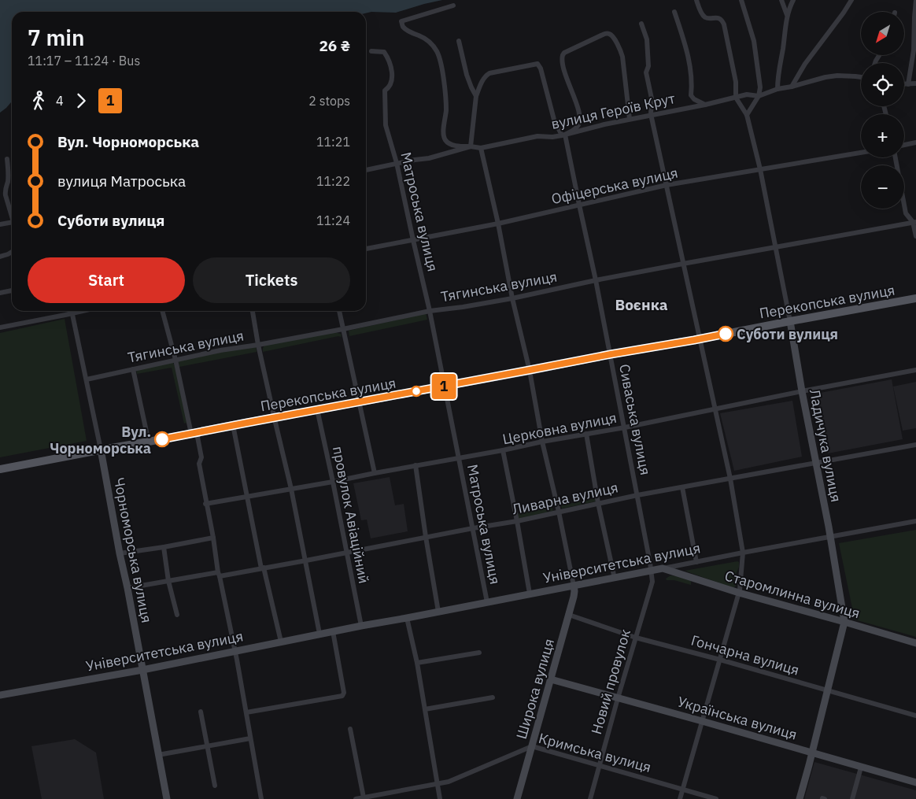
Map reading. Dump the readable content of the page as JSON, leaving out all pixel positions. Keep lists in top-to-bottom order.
{
  "streets": {
    "main road": ["Перекопська вулиця"],
    "street": [
      "вулиця Героїв Крут",
      "Офіцерська вулиця",
      "Матроська вулиця",
      "Тягинська вулиця",
      "Сиваська вулиця",
      "Церковна вулиця",
      "Ладичука вулиця",
      "Ливарна вулиця",
      "провулок Авіаційний",
      "Чорноморська вулиця",
      "Університетська вулиця",
      "Старомлинна вулиця",
      "Гончарна вулиця",
      "Новий провулок",
      "Широка вулиця",
      "Українська вулиця",
      "Кримська вулиця"
    ]
  },
  "crossings": [
    ["вулиця Героїв Крут", "Матроська вулиця"],
    ["вулиця Героїв Крут", "Сиваська вулиця"],
    ["вулиця Героїв Крут", "Ладичука вулиця"],
    ["Офіцерська вулиця", "Матроська вулиця"],
    ["Офіцерська вулиця", "Сиваська вулиця"],
    ["Офіцерська вулиця", "Ладичука вулиця"],
    ["Матроська вулиця", "Тягинська вулиця"],
    ["Матроська вулиця", "Перекопська вулиця"],
    ["Матроська вулиця", "Церковна вулиця"],
    ["Матроська вулиця", "Ливарна вулиця"],
    ["Матроська вулиця", "Університетська вулиця"],
    ["Тягинська вулиця", "Сиваська вулиця"],
    ["Тягинська вулиця", "Ладичука вулиця"],
    ["Тягинська вулиця", "Чорноморська вулиця"],
    ["Перекопська вулиця", "Сиваська вулиця"],
    ["Перекопська вулиця", "Ладичука вулиця"],
    ["Перекопська вулиця", "провулок Авіаційний"],
    ["Перекопська вулиця", "Чорноморська вулиця"],
    ["Сиваська вулиця", "Церковна вулиця"],
    ["Сиваська вулиця", "Ливарна вулиця"],
    ["Сиваська вулиця", "Університетська вулиця"],
    ["Сиваська вулиця", "Новий провулок"],
    ["Церковна вулиця", "Ладичука вулиця"],
    ["Церковна вулиця", "провулок Авіаційний"],
    ["Ладичука вулиця", "Ливарна вулиця"],
    ["Ладичука вулиця", "Університетська вулиця"],
    ["Ладичука вулиця", "Старомлинна вулиця"],
    ["Ладичука вулиця", "Гончарна вулиця"],
    ["Ладичука вулиця", "Українська вулиця"],
    ["Ливарна вулиця", "провулок Авіаційний"],
    ["Ливарна вулиця", "Чорноморська вулиця"],
    ["провулок Авіаційний", "Університетська вулиця"],
    ["Чорноморська вулиця", "Університетська вулиця"],
    ["Університетська вулиця", "Старомлинна вулиця"],
    ["Університетська вулиця", "Новий провулок"],
    ["Університетська вулиця", "Широка вулиця"],
    ["Гончарна вулиця", "Новий провулок"],
    ["Гончарна вулиця", "Широка вулиця"],
    ["Новий провулок", "Українська вулиця"],
    ["Новий провулок", "Кримська вулиця"],
    ["Широка вулиця", "Українська вулиця"],
    ["Широка вулиця", "Кримська вулиця"]
  ],
  "districts": ["Воєнка"],
  "places": ["Суботи вулиця", "Вул. Чорноморська"],
  "lines": ["bus line 1"],
  "north": "bottom left",
  "page": {
    "on_map": "1",
    "map_buttons": ["+", "−"],
    "heading": ["7 min", "11:17 – 11:24 · Bus", "26 ₴"],
    "legs": ["4", "1", "2 stops"],
    "list": [
      {
        "name": "Вул. Чорноморська",
        "value": "11:21"
      },
      {
        "name": "вулиця Матроська",
        "value": "11:22"
      },
      {
        "name": "Суботи вулиця",
        "value": "11:24"
      }
    ],
    "buttons": ["Start", "Tickets"]
  }
}
